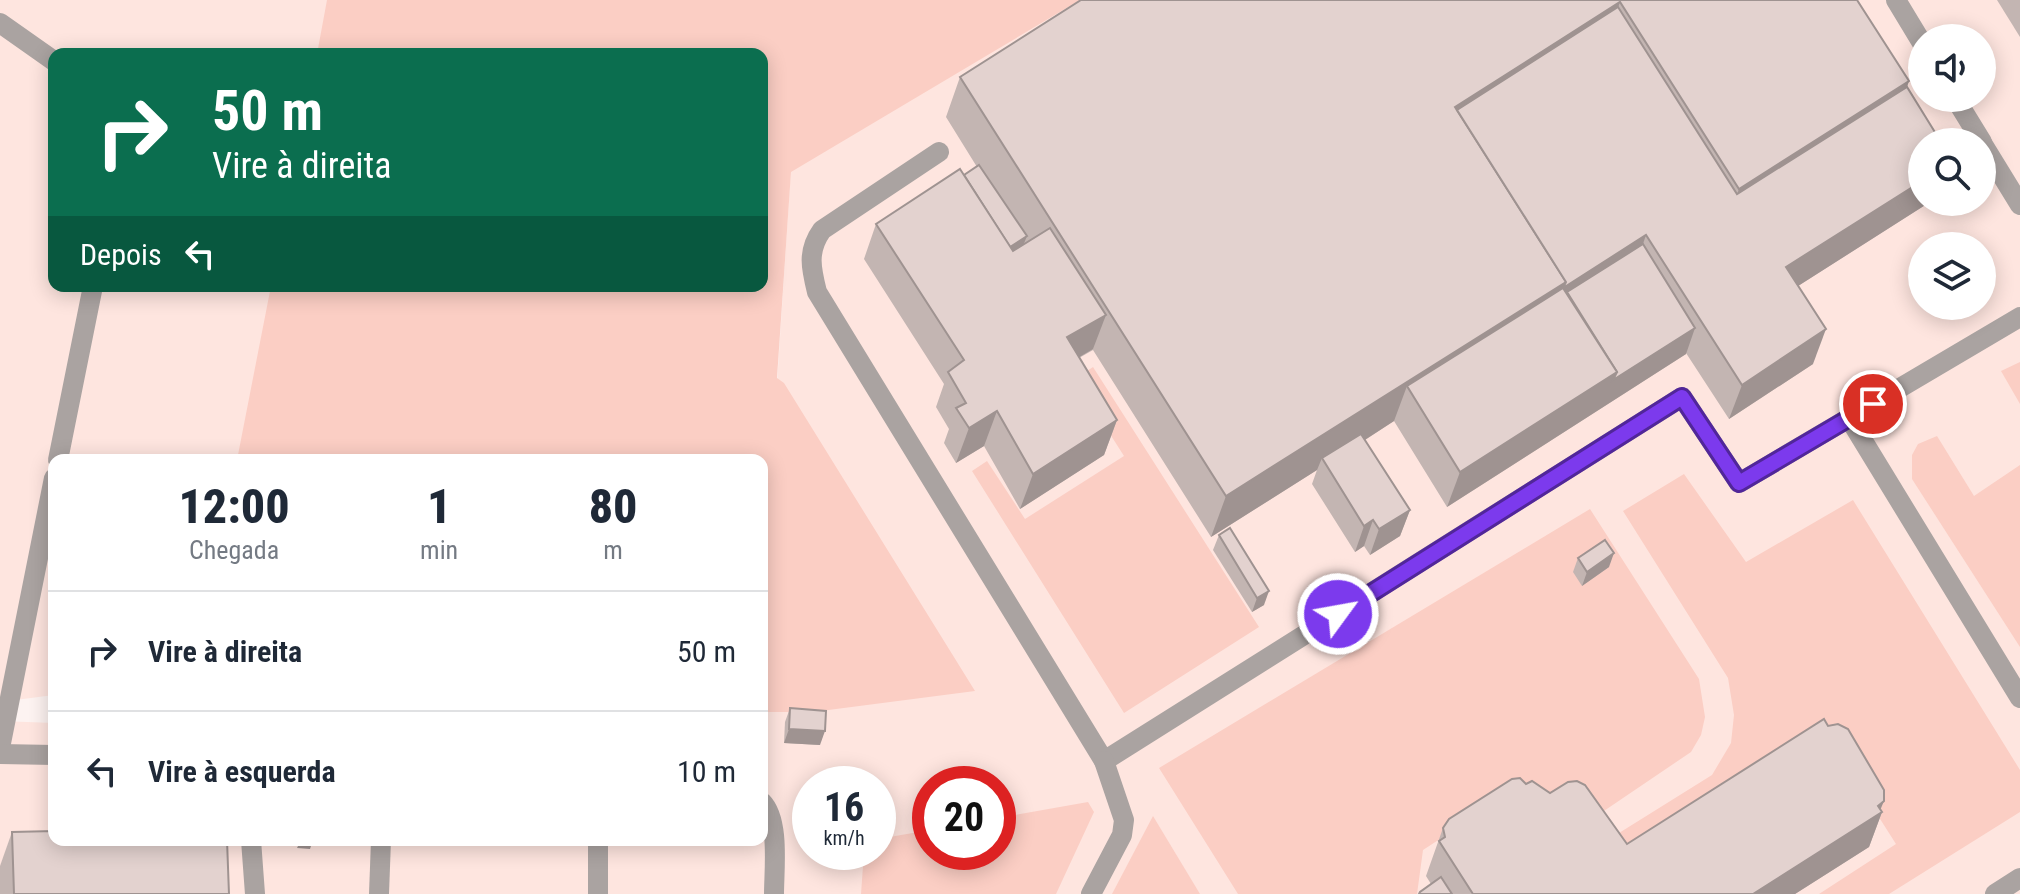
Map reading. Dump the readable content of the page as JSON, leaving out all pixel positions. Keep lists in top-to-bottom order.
{
  "page": {
    "turn": ["50 m", "Vire à direita"],
    "then": "Depois",
    "eta": [
      "12:00",
      "Chegada",
      "1",
      "min",
      "80",
      "m"
    ],
    "list": [
      {
        "name": "Vire à direita",
        "value": "50 m"
      },
      {
        "name": "Vire à esquerda",
        "value": "10 m"
      }
    ],
    "speed": "16 km/h",
    "limit": "20"
  }
}
